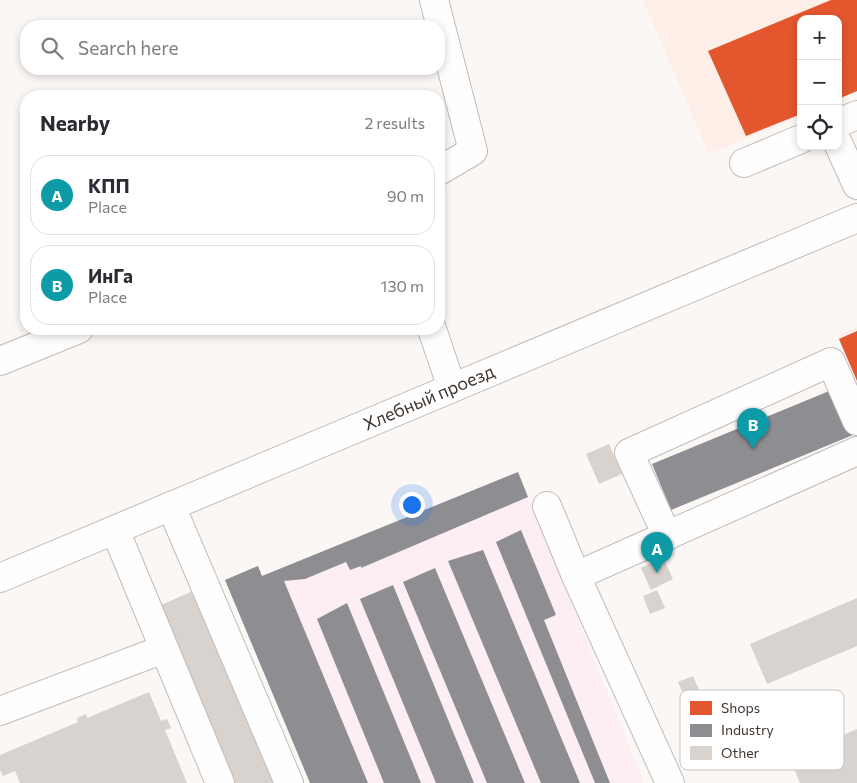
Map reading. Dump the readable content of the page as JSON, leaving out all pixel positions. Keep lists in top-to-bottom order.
{
  "streets": {
    "street": ["Хлебный проезд"]
  },
  "legend": ["Shops", "Industry", "Other"],
  "page": {
    "map_buttons": ["+", "−"],
    "search": "Search here",
    "heading": ["Nearby", "2 results"],
    "list": [
      {
        "mark": "A",
        "name": "КПП",
        "note": "Place",
        "value": "90 m"
      },
      {
        "mark": "B",
        "name": "ИнГа",
        "note": "Place",
        "value": "130 m"
      }
    ],
    "pins": ["B", "A"]
  }
}
